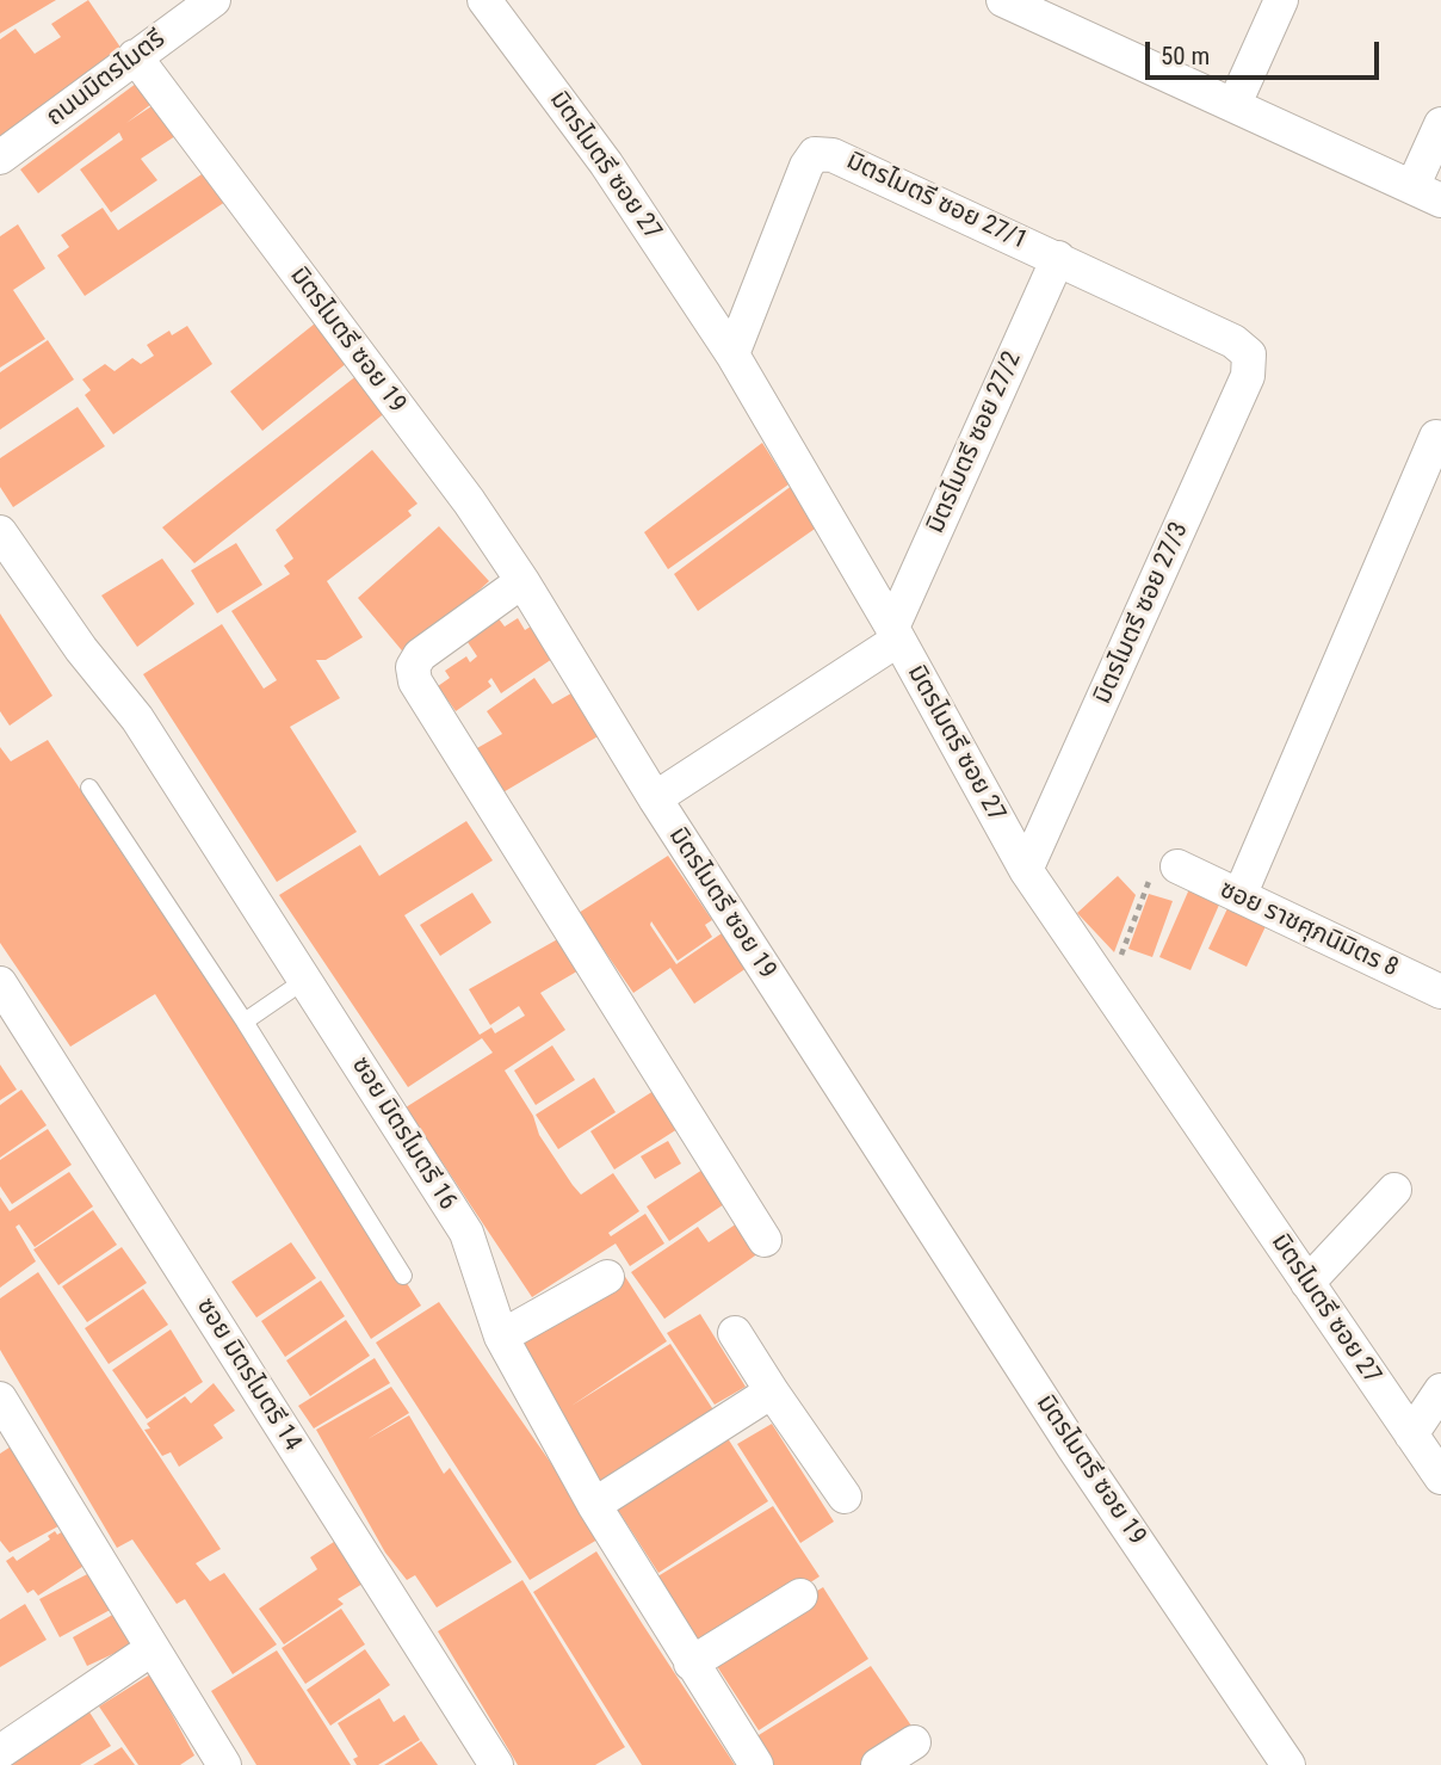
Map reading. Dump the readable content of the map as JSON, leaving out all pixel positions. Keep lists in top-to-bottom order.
{
  "streets": {
    "street": [
      "ถนนมิตรไมตรี",
      "มิตรไมตรี ซอย 27",
      "มิตรไมตรี ซอย 27/1",
      "มิตรไมตรี ซอย 19",
      "มิตรไมตรี ซอย 27/2",
      "มิตรไมตรี ซอย 27/3",
      "ซอย ราชศุภนิมิตร 8",
      "ซอย มิตรไมตรี 16",
      "ซอย มิตรไมตรี 14"
    ]
  },
  "crossings": [
    ["ถนนมิตรไมตรี", "มิตรไมตรี ซอย 19"],
    ["มิตรไมตรี ซอย 27", "มิตรไมตรี ซอย 27/1"],
    ["มิตรไมตรี ซอย 27", "มิตรไมตรี ซอย 27/2"],
    ["มิตรไมตรี ซอย 27", "มิตรไมตรี ซอย 27/3"],
    ["มิตรไมตรี ซอย 27/1", "มิตรไมตรี ซอย 27/2"],
    ["มิตรไมตรี ซอย 27/1", "มิตรไมตรี ซอย 27/3"]
  ],
  "scale_bar": "50 m"
}
